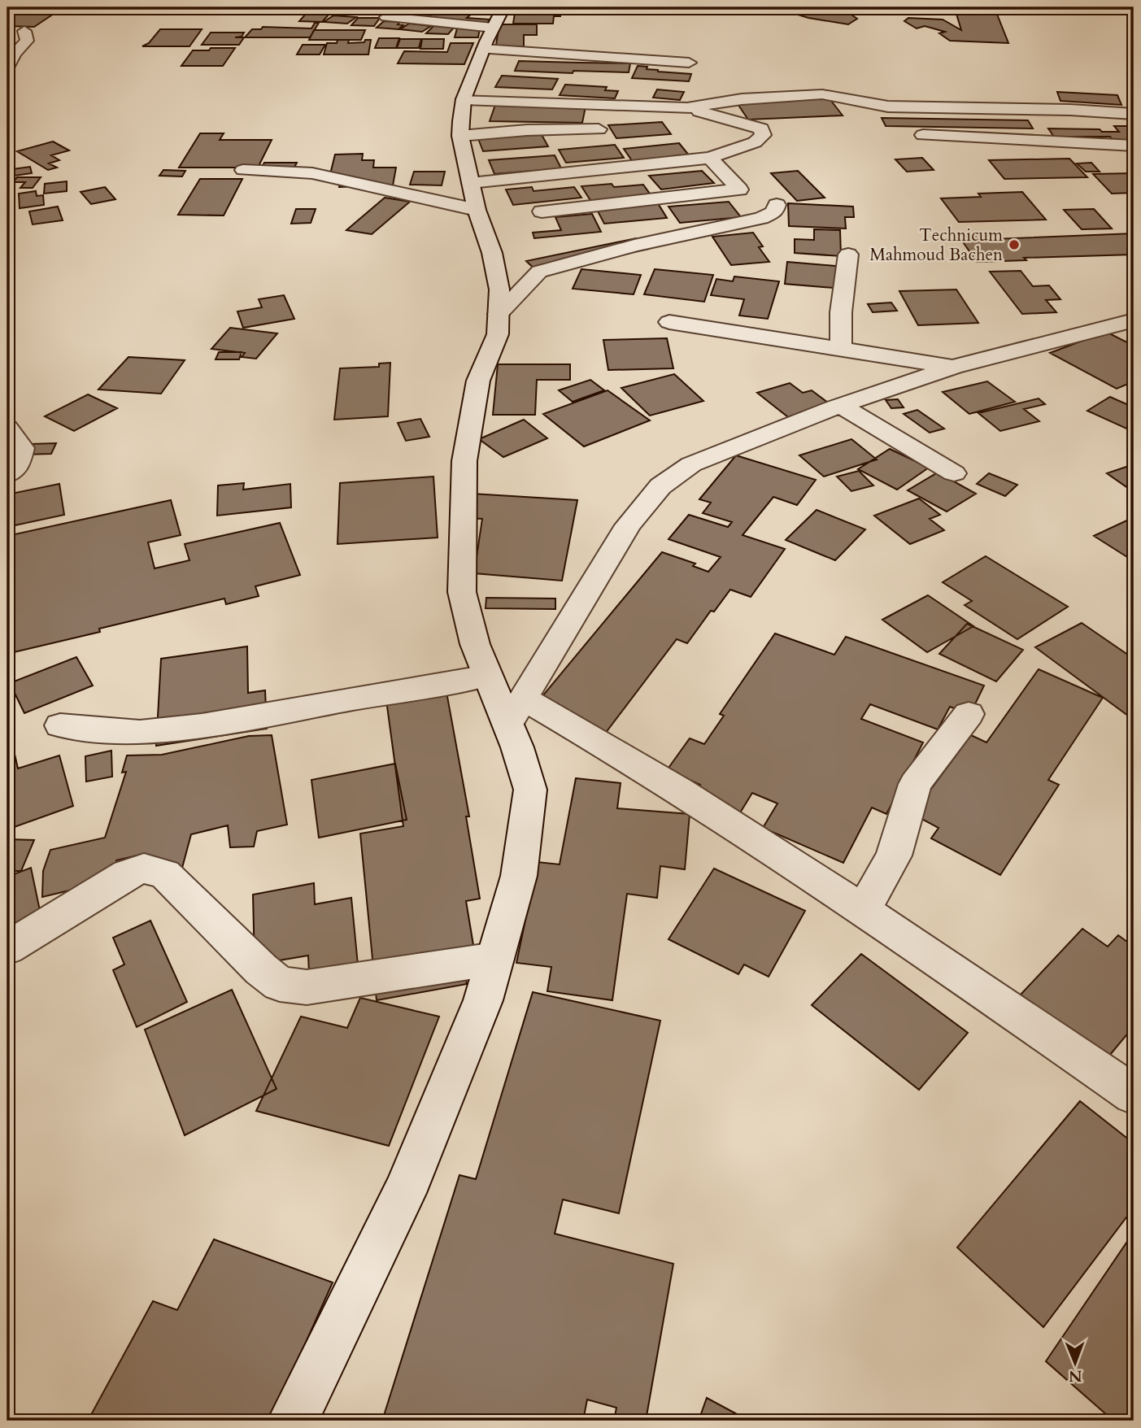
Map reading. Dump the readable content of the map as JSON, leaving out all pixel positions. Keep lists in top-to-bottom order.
{
  "places": ["Technicum Mahmoud Bachen"],
  "north": "bottom"
}
